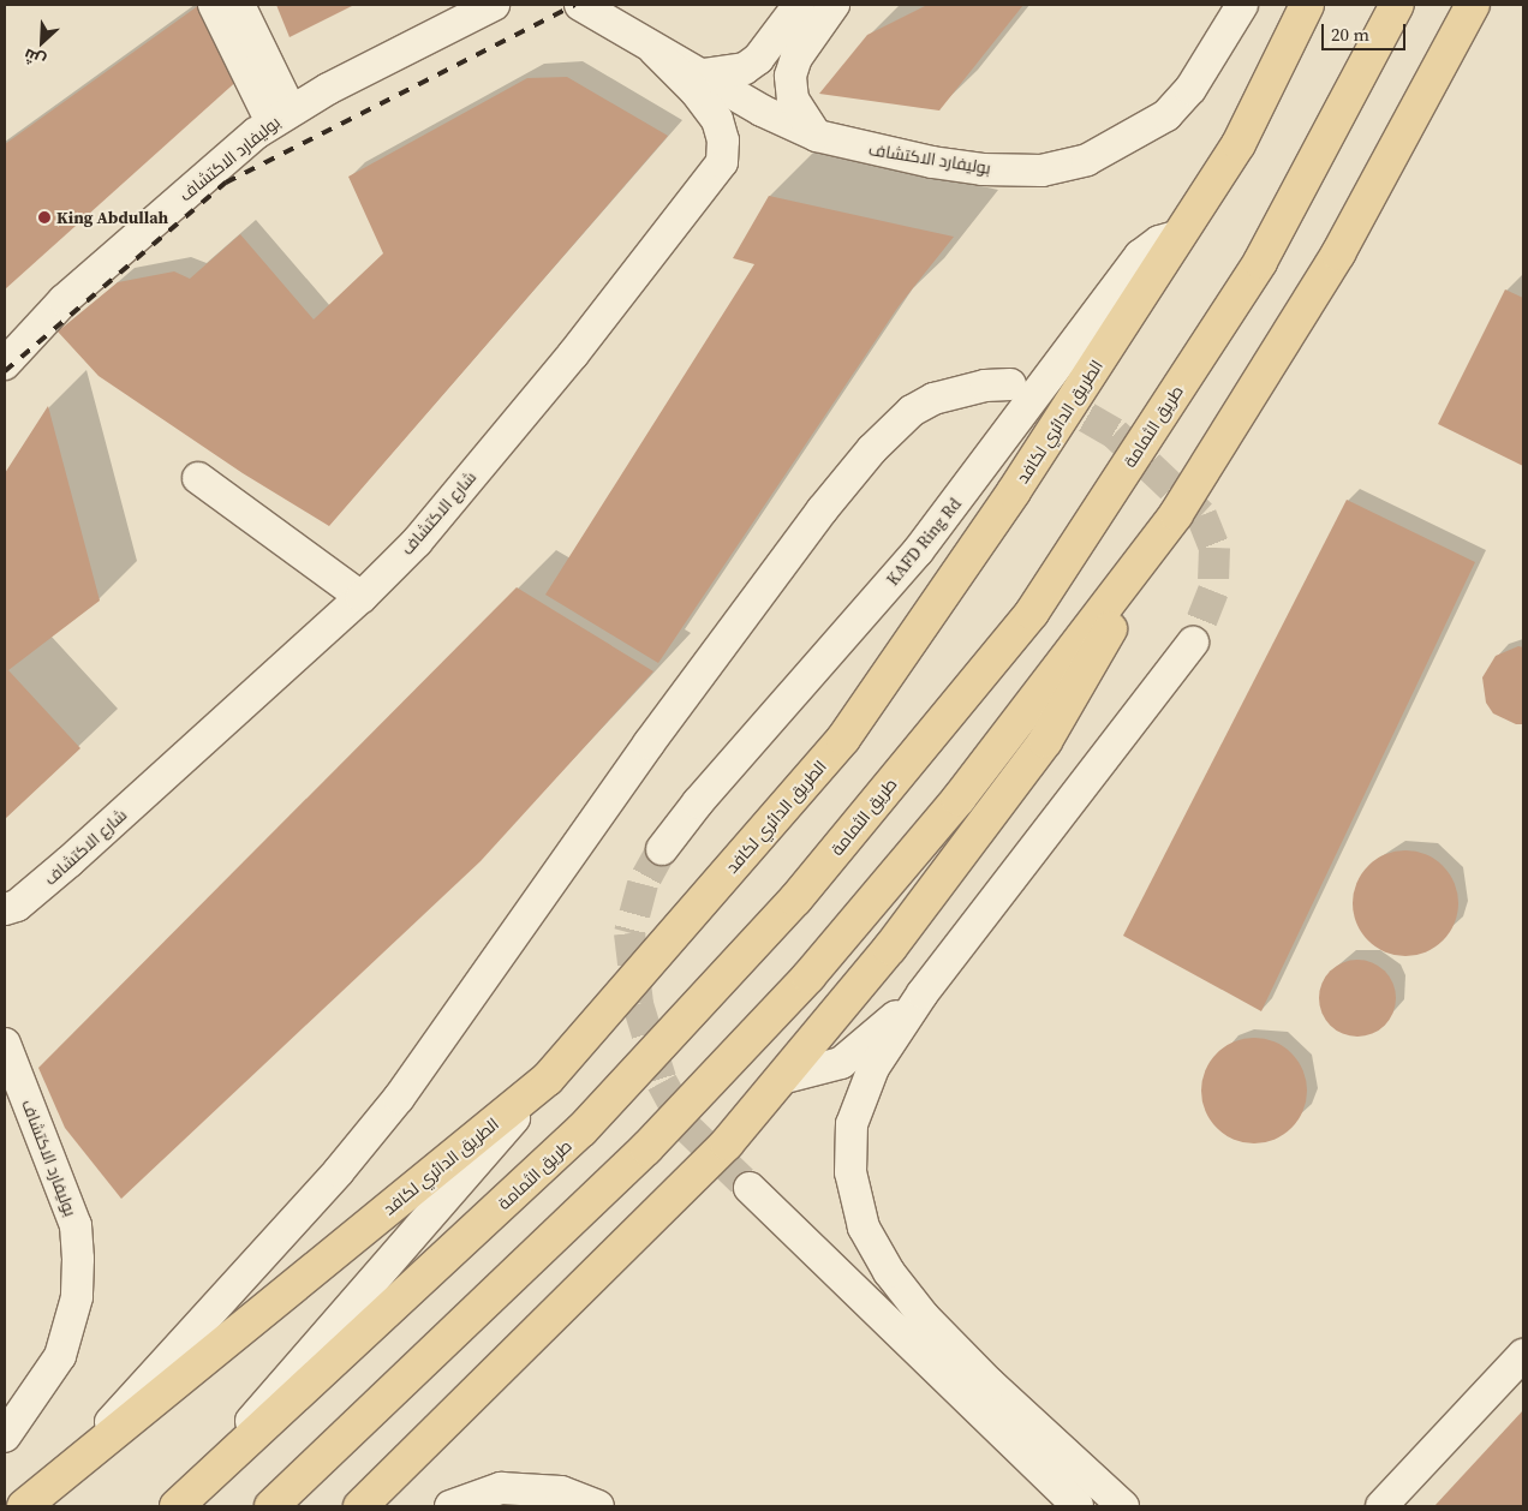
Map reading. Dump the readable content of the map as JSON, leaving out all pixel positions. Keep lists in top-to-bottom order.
{
  "streets": {
    "main road": ["الطريق الدائري لكافد", "طريق الثمامة"],
    "street": ["بوليفارد الاكتشاف", "شارع الاكتشاف", "KAFD Ring Rd"]
  },
  "crossings": [
    ["بوليفارد الاكتشاف", "شارع الاكتشاف"],
    ["الطريق الدائري لكافد", "KAFD Ring Rd"]
  ],
  "places": ["King Abdullah"],
  "scale_bar": "20 m",
  "north": "bottom left"
}
